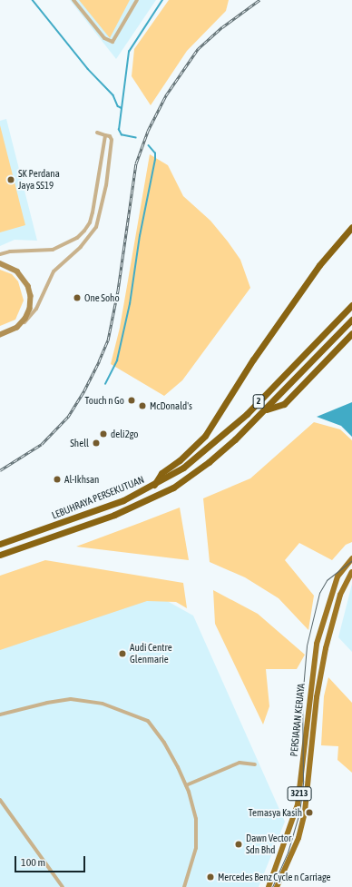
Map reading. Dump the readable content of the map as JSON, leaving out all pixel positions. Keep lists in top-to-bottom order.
{
  "streets": {
    "highway": ["2", "LEBUHRAYA PERSEKUTUAN"],
    "main road": ["PERSIARAN KERJAYA", "3213"]
  },
  "places": [
    "SK Perdana Jaya SS19",
    "One Soho",
    "Touch n Go",
    "McDonald's",
    "deli2go",
    "Shell",
    "Al-Ikhsan",
    "Audi Centre Glenmarie",
    "Temasya Kasih",
    "Dawn Vector Sdn Bhd",
    "Mercedes Benz Cycle n Carriage"
  ],
  "scale_bar": "100 m"
}
